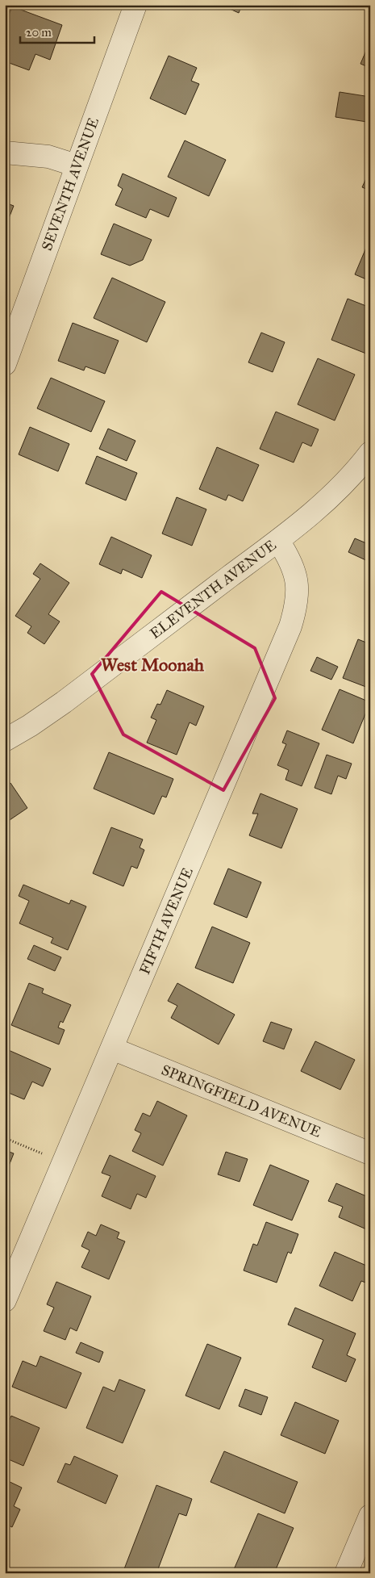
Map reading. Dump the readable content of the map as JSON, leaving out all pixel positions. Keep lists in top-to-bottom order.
{
  "streets": {
    "street": [
      "SEVENTH AVENUE",
      "ELEVENTH AVENUE",
      "FIFTH AVENUE",
      "SPRINGFIELD AVENUE"
    ]
  },
  "crossings": [
    ["ELEVENTH AVENUE", "FIFTH AVENUE"],
    ["FIFTH AVENUE", "SPRINGFIELD AVENUE"]
  ],
  "districts": ["West Moonah"],
  "scale_bar": "20 m"
}
